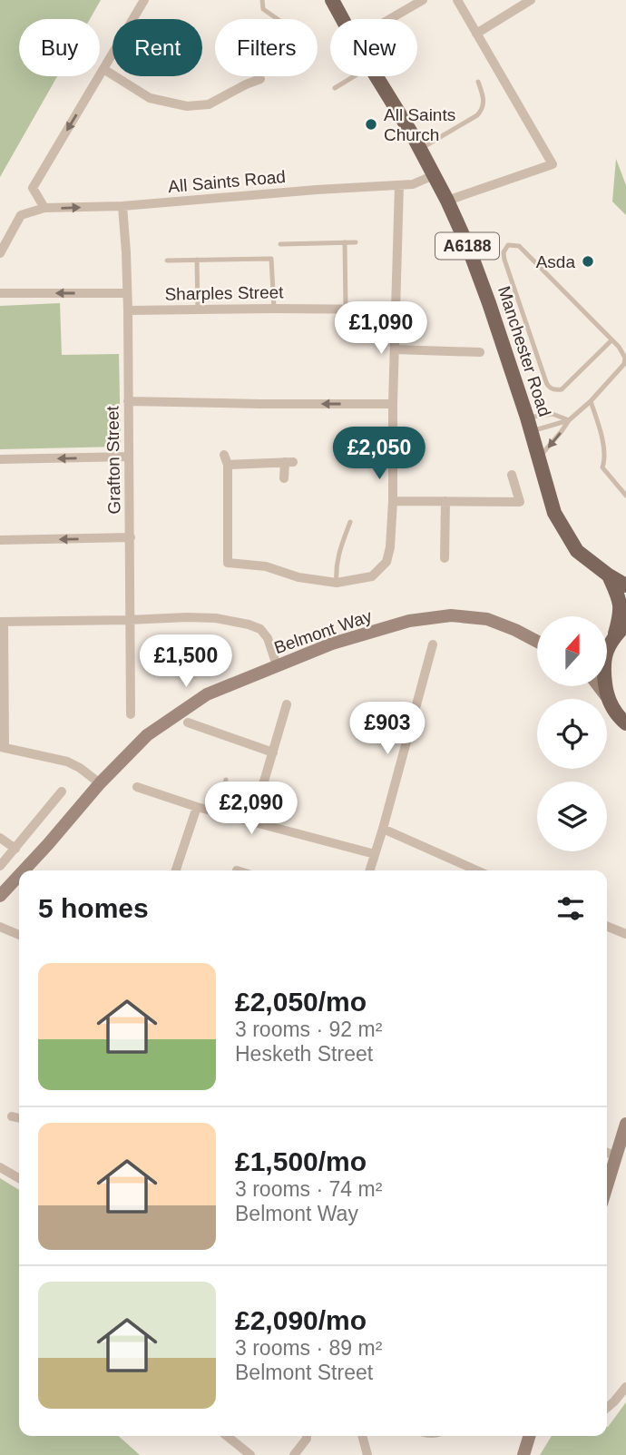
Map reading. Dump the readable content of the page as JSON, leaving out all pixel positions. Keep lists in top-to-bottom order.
{
  "streets": {
    "main road": ["A6188", "Manchester Road"],
    "street": [
      "All Saints Road",
      "Sharples Street",
      "Grafton Street",
      "Belmont Way"
    ]
  },
  "crossings": [
    ["All Saints Road", "Manchester Road"],
    ["All Saints Road", "Grafton Street"],
    ["Sharples Street", "Grafton Street"]
  ],
  "places": ["All Saints Church", "Asda"],
  "north": "top",
  "page": {
    "chip": [
      "Buy",
      "Rent",
      "Filters",
      "New"
    ],
    "price": [
      "£1,090",
      "£2,050",
      "£1,500",
      "£903",
      "£2,090"
    ],
    "heading": "5 homes",
    "list": [
      {
        "name": "£2,050/mo",
        "note": "3 rooms · 92 m² · Hesketh Street"
      },
      {
        "name": "£1,500/mo",
        "note": "3 rooms · 74 m² · Belmont Way"
      },
      {
        "name": "£2,090/mo",
        "note": "3 rooms · 89 m² · Belmont Street"
      }
    ]
  }
}
